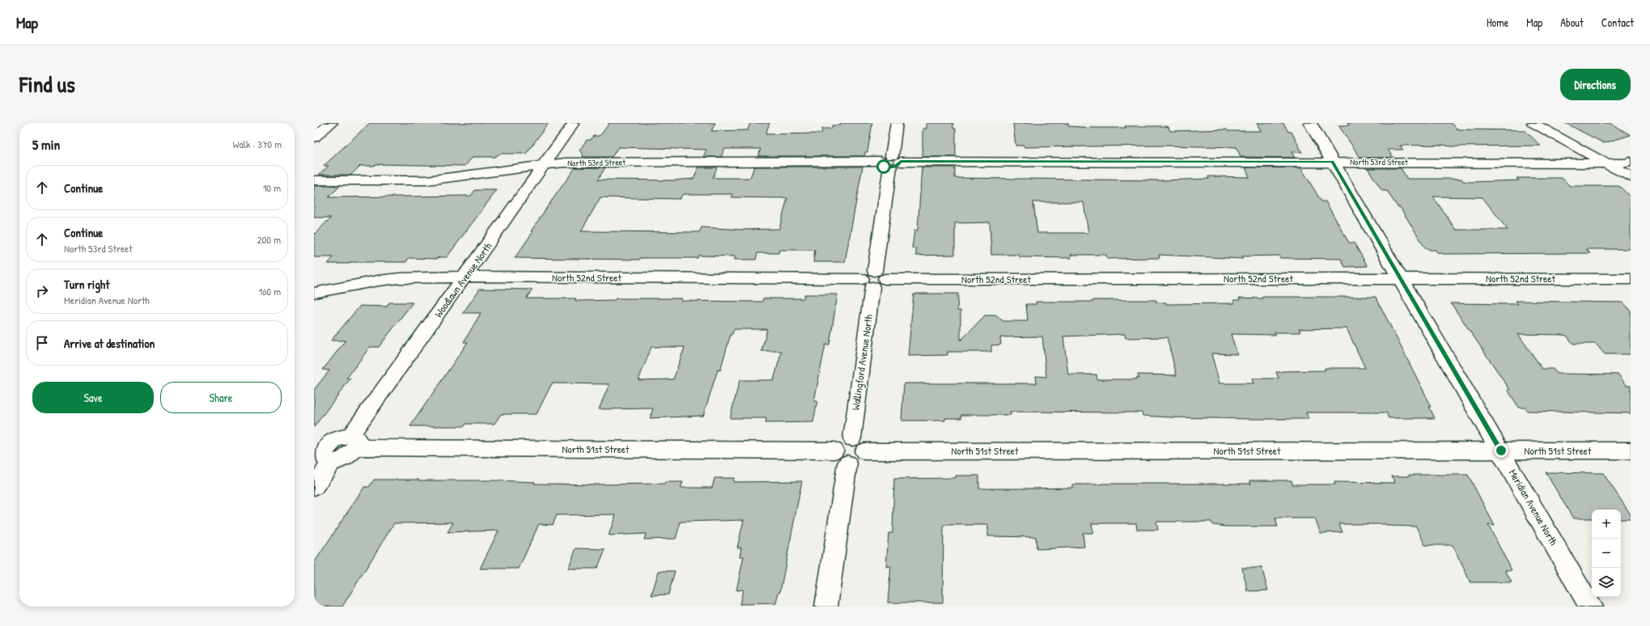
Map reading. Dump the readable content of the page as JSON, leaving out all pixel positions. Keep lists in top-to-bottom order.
{
  "streets": {
    "street": [
      "North 53rd Street",
      "North 52nd Street",
      "Woodlawn Avenue North",
      "Wallingford Avenue North",
      "North 51st Street",
      "Meridian Avenue North"
    ]
  },
  "crossings": [
    ["North 53rd Street", "Woodlawn Avenue North"],
    ["North 53rd Street", "Wallingford Avenue North"],
    ["North 53rd Street", "Meridian Avenue North"],
    ["North 52nd Street", "Woodlawn Avenue North"],
    ["North 52nd Street", "Wallingford Avenue North"],
    ["North 52nd Street", "Meridian Avenue North"],
    ["Woodlawn Avenue North", "North 51st Street"],
    ["Wallingford Avenue North", "North 51st Street"],
    ["North 51st Street", "Meridian Avenue North"]
  ],
  "page": {
    "header": "Map",
    "nav": [
      "Home",
      "Map",
      "About",
      "Contact"
    ],
    "title": "Find us",
    "buttons": [
      "Directions",
      ["Save", "Share"]
    ],
    "heading": ["5 min", "Walk · 370 m"],
    "list": [
      ["Continue", "10 m"],
      ["Continue", "North 53rd Street", "200 m"],
      ["Turn right", "Meridian Avenue North", "160 m"],
      "Arrive at destination"
    ],
    "map_buttons": ["+", "−"]
  }
}
